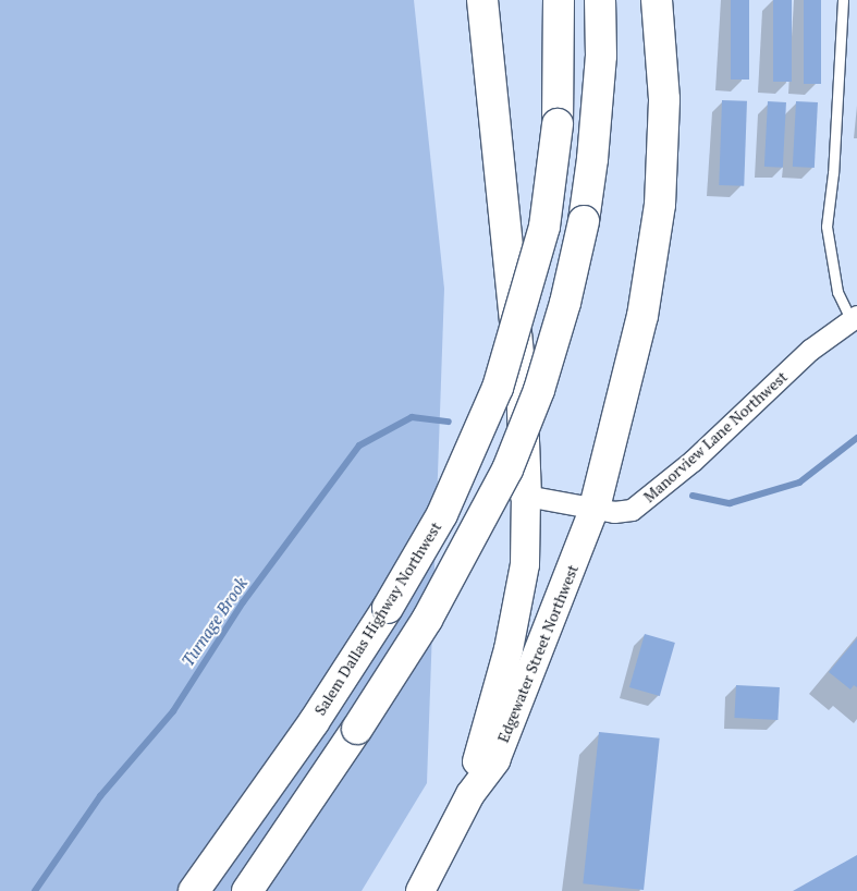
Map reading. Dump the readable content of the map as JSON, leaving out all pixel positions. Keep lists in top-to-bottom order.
{
  "streets": {
    "highway": ["Salem Dallas Highway Northwest"],
    "main road": ["Edgewater Street Northwest"],
    "street": ["Manorview Lane Northwest"]
  },
  "crossings": [
    ["Manorview Lane Northwest", "Edgewater Street Northwest"]
  ],
  "water": ["Turnage Brook"]
}
